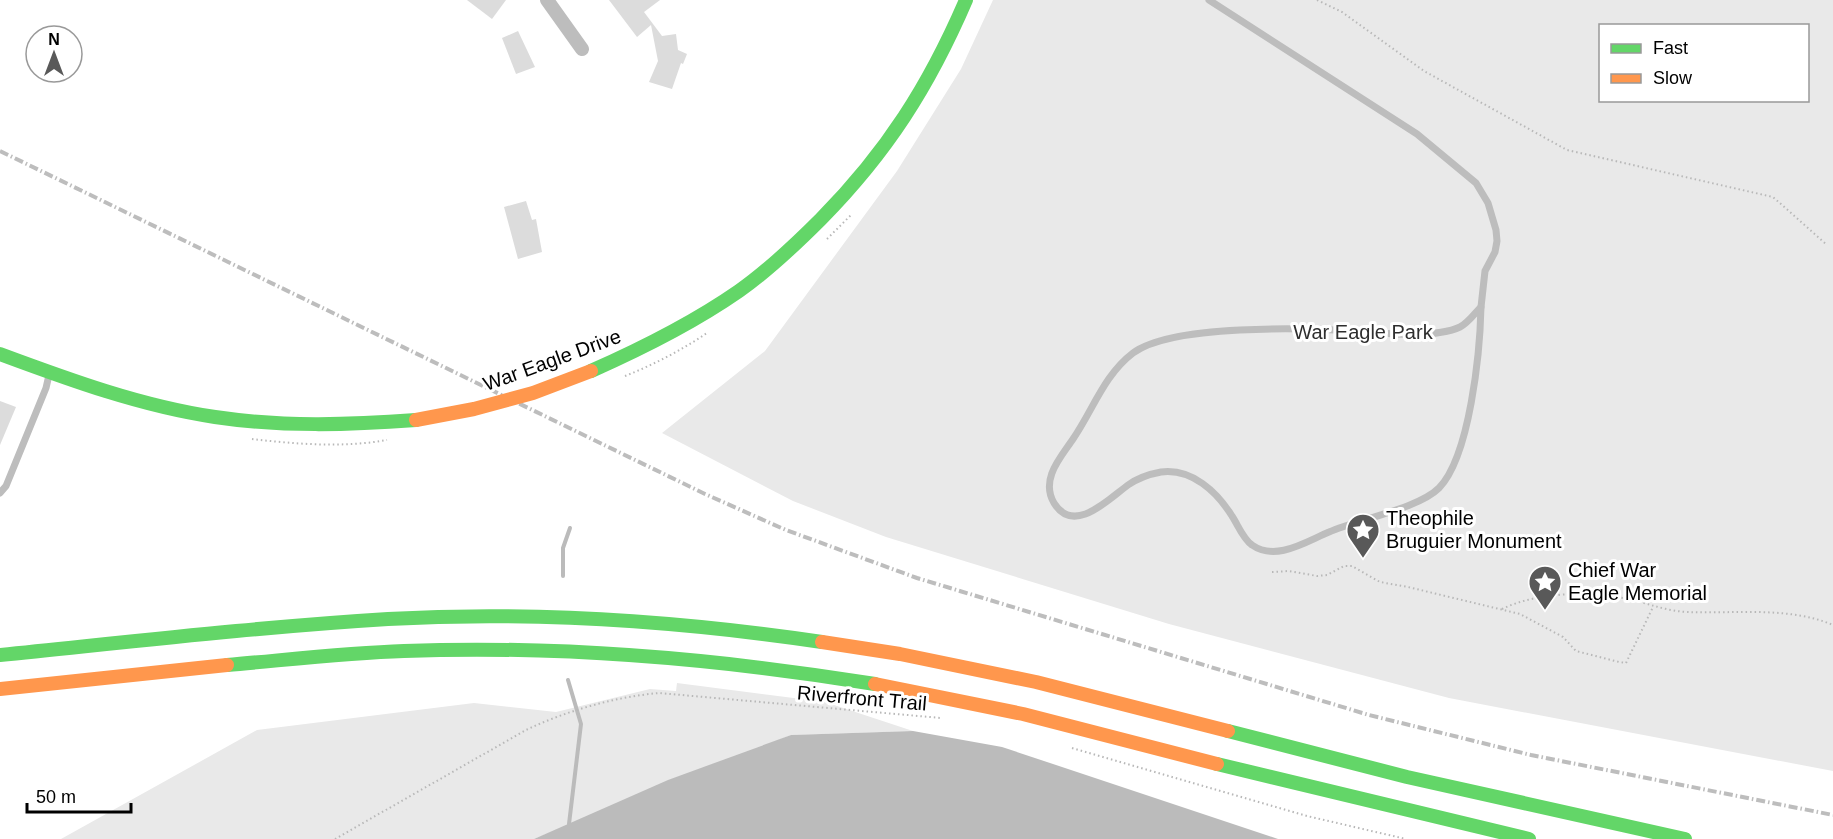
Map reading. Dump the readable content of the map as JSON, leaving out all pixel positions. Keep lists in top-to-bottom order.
{
  "streets": {
    "main road": ["War Eagle Drive"],
    "path": ["Riverfront Trail"]
  },
  "parks": ["War Eagle Park"],
  "places": {
    "place": ["Theophile Bruguier Monument", "Chief War Eagle Memorial"]
  },
  "legend": ["Fast", "Slow"],
  "scale_bar": "50 m",
  "north": "top"
}
